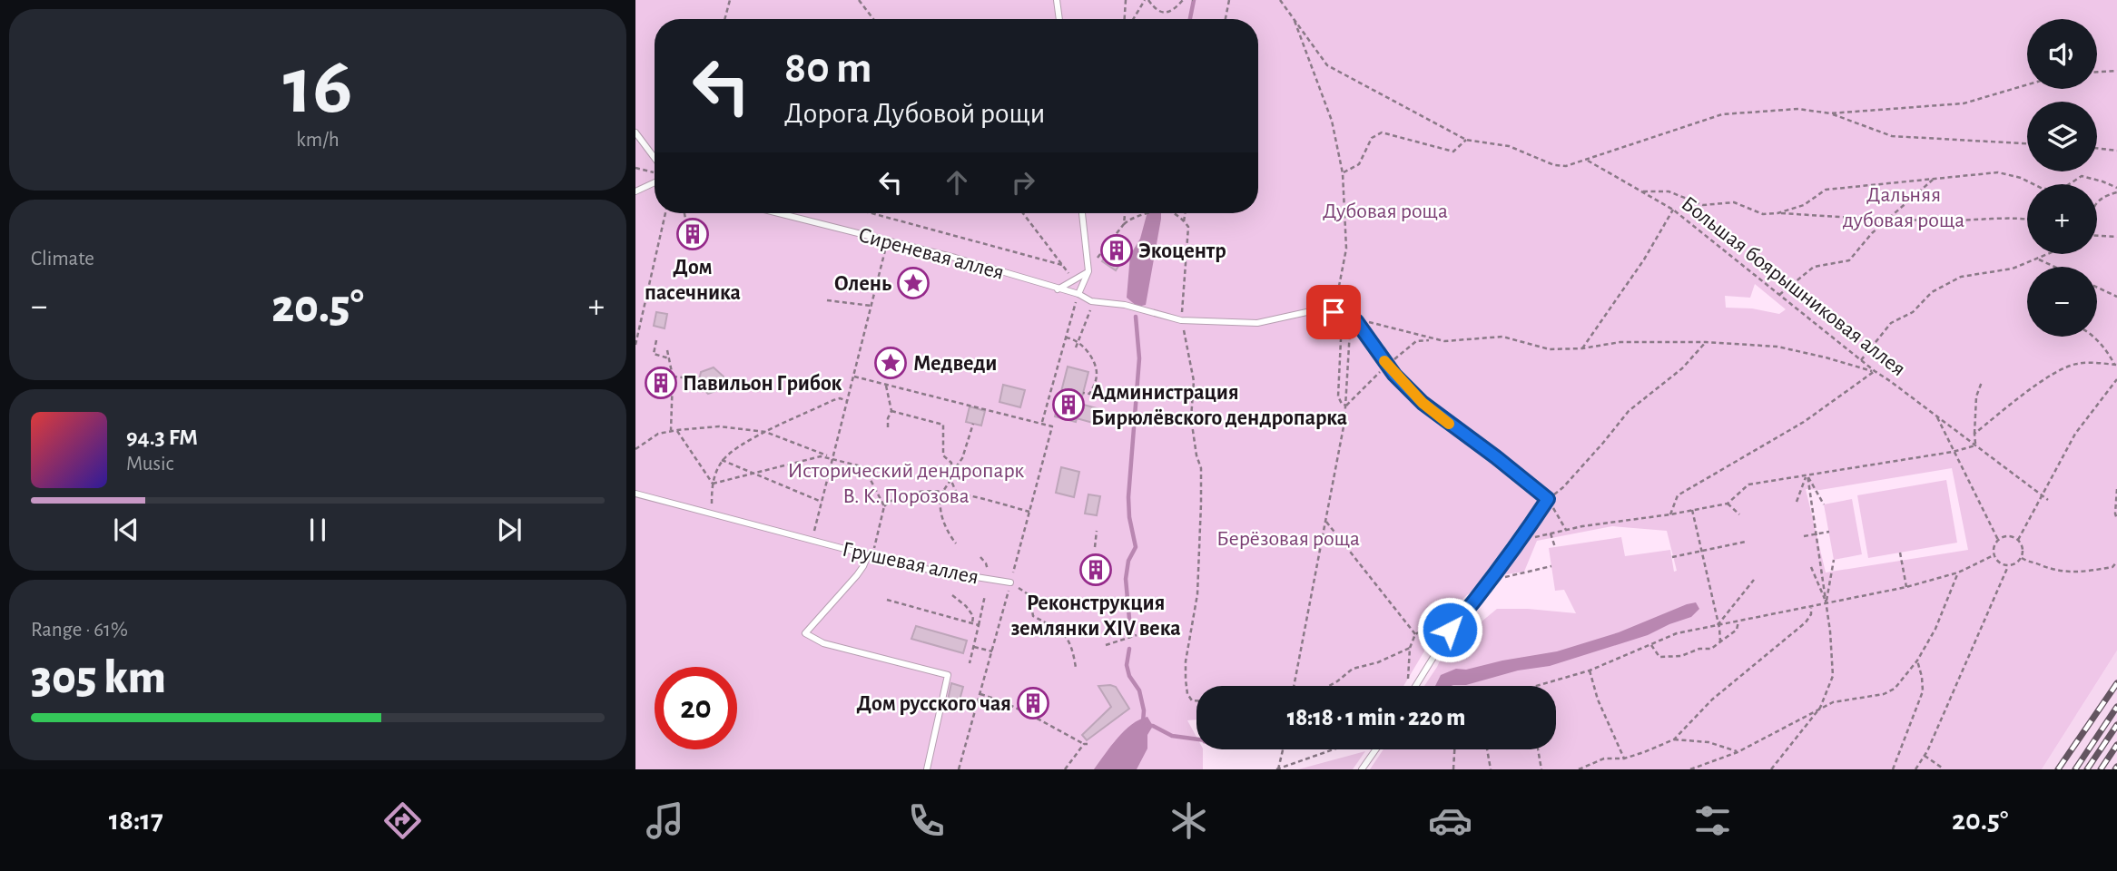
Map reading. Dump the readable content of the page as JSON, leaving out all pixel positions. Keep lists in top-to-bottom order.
{
  "streets": {
    "lane": ["Сиреневая аллея", "Грушевая аллея"],
    "path": ["Большая боярышниковая аллея"]
  },
  "parks": [
    "Дальняя дубовая роща",
    "Дубовая роща",
    "Исторический дендропарк В. К. Порозова",
    "Берёзовая роща"
  ],
  "places": {
    "building": [
      "Дом пасечника",
      "Экоцентр",
      "Павильон Грибок",
      "Администрация Бирюлёвского дендропарка",
      "Реконструкция землянки XIV века",
      "Дом русского чая"
    ],
    "place": ["Олень", "Медведи"]
  },
  "page": {
    "tile": [
      ["16", "km/h"],
      "Climate",
      ["Range · 61%", "305 km"]
    ],
    "map_buttons": ["+", "−"],
    "turn": ["80 m", "Дорога Дубовой рощи"],
    "heat": ["−", "20.5°", "+"],
    "song": ["94.3 FM", "Music"],
    "limit": "20",
    "trip": "18:18 · 1 min · 220 m",
    "tabs": ["18:17", "20.5°"]
  }
}
